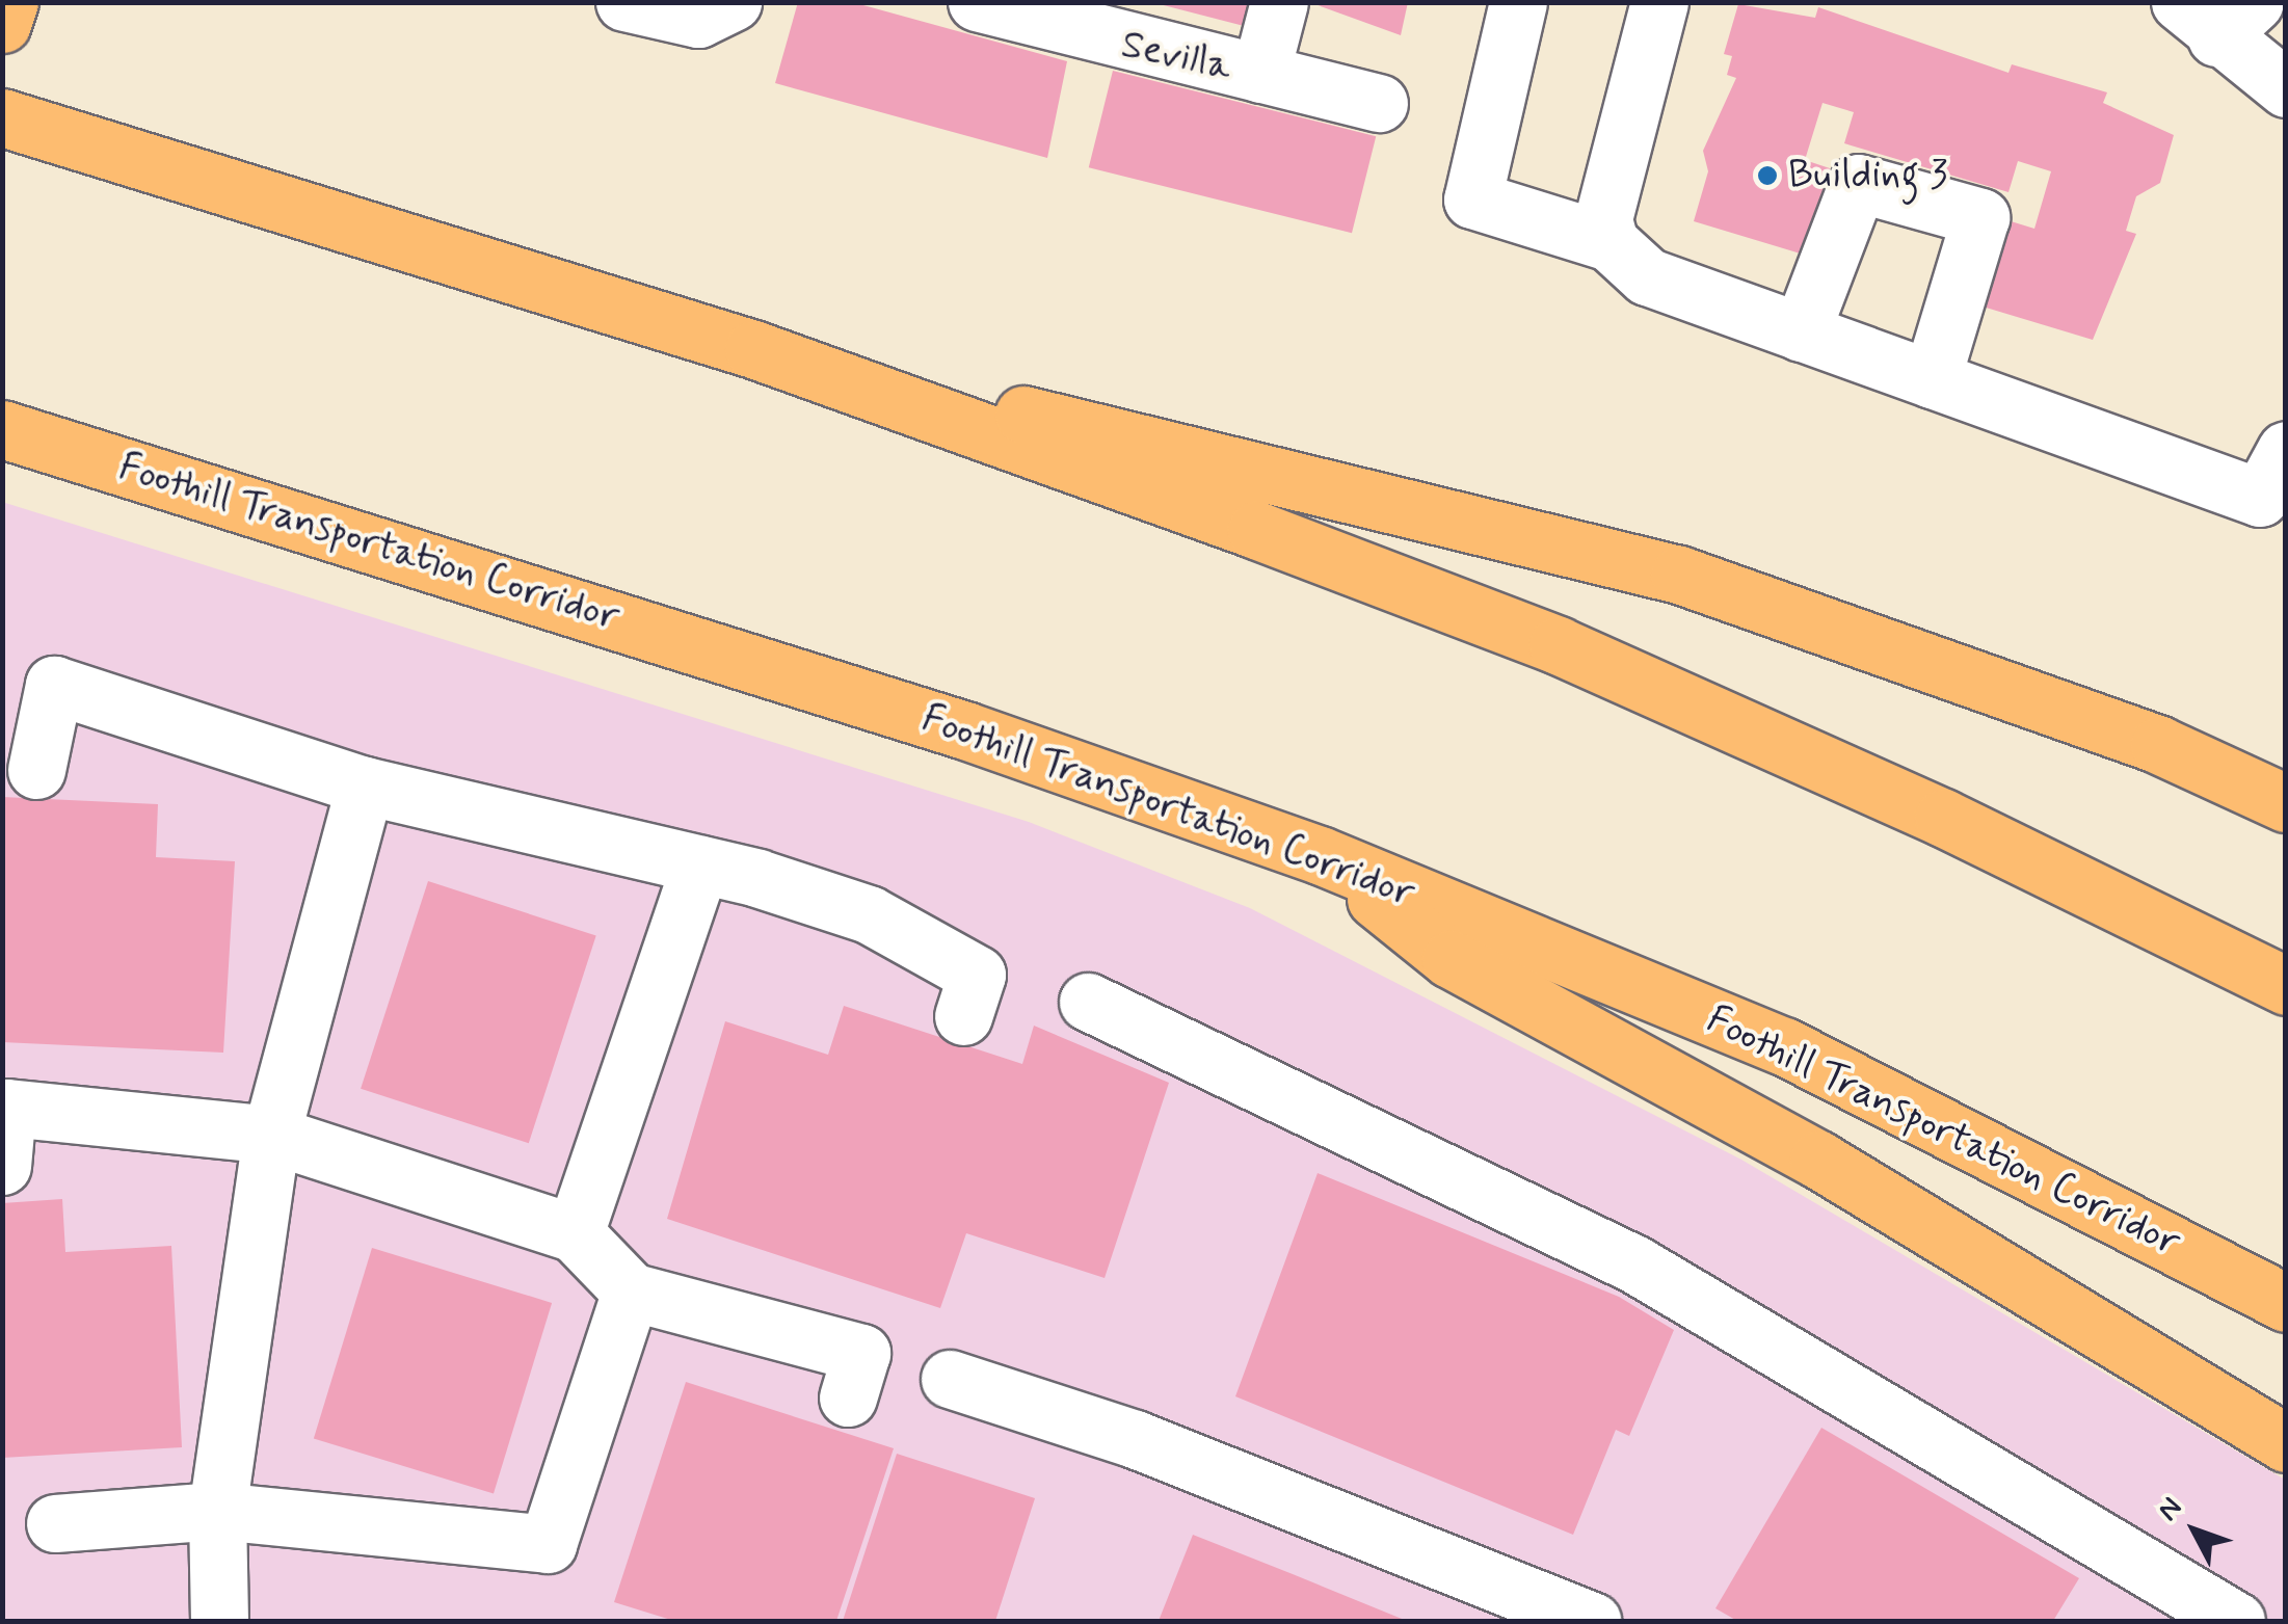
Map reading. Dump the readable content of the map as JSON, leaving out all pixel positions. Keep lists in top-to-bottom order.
{
  "streets": {
    "main road": ["Foothill Transportation Corridor"],
    "street": ["Sevilla"]
  },
  "places": ["Building 3"],
  "north": "top left"
}
